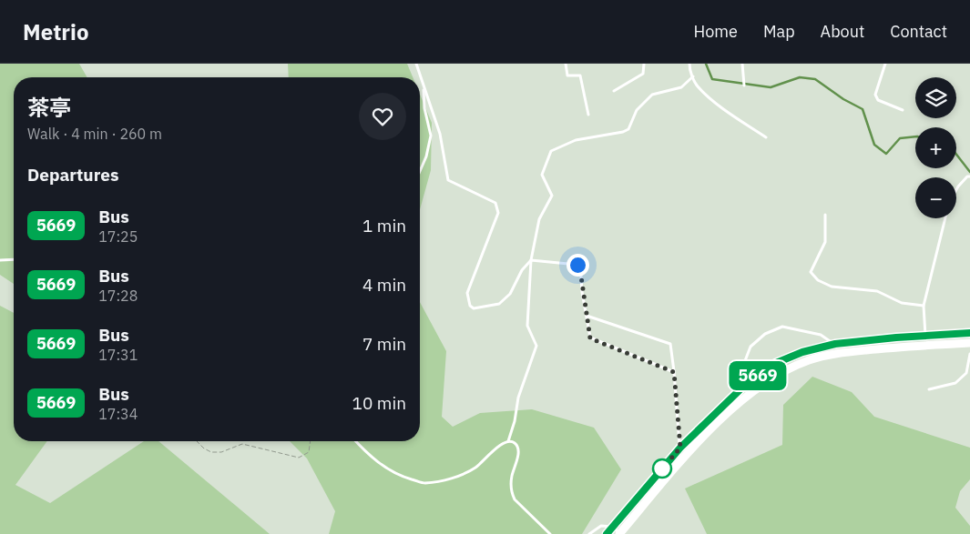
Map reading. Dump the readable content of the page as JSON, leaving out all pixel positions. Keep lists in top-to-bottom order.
{
  "lines": ["bus line 5669"],
  "page": {
    "header": "Metrio",
    "nav": [
      "Home",
      "Map",
      "About",
      "Contact"
    ],
    "on_map": "5669",
    "map_buttons": ["+", "−"],
    "heading": [
      ["茶亭", "Walk · 4 min · 260 m"],
      "Departures"
    ],
    "list": [
      {
        "mark": "5669",
        "name": "Bus",
        "note": "17:25",
        "value": "1 min"
      },
      {
        "mark": "5669",
        "name": "Bus",
        "note": "17:28",
        "value": "4 min"
      },
      {
        "mark": "5669",
        "name": "Bus",
        "note": "17:31",
        "value": "7 min"
      },
      {
        "mark": "5669",
        "name": "Bus",
        "note": "17:34",
        "value": "10 min"
      }
    ]
  }
}
